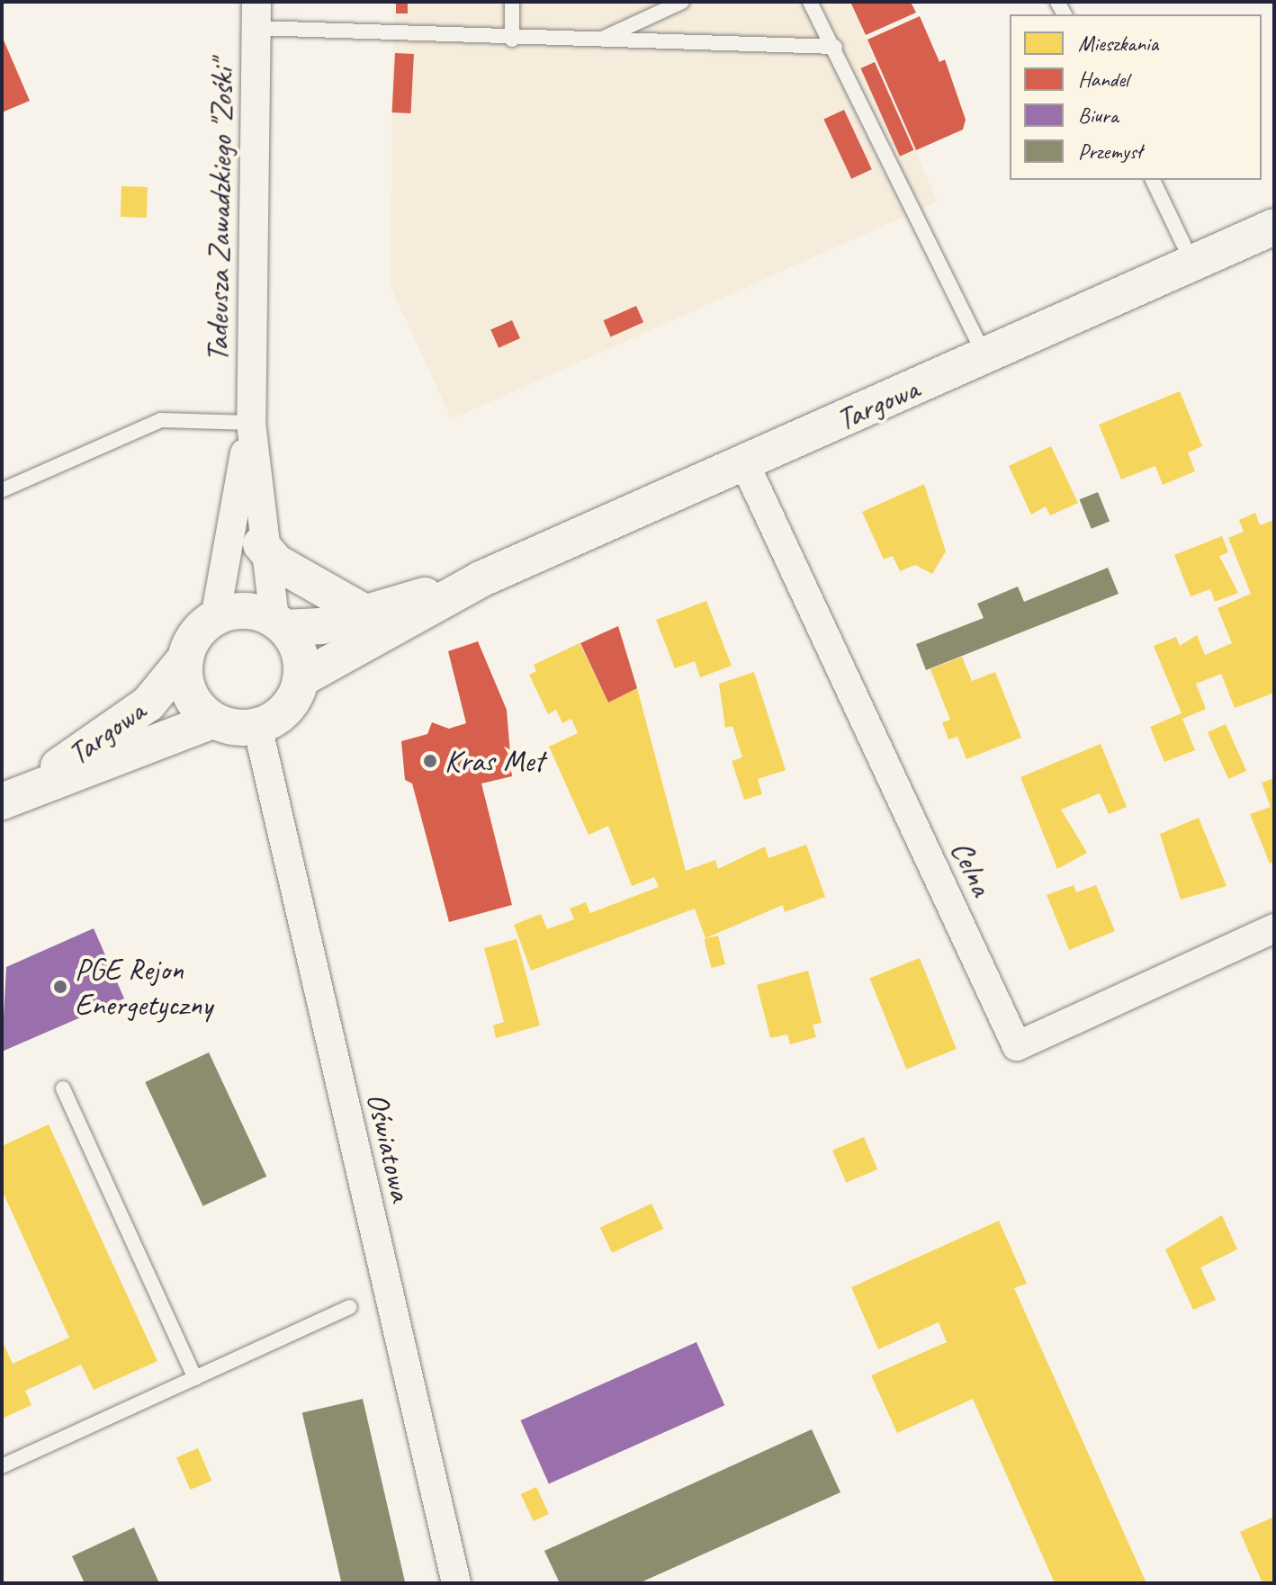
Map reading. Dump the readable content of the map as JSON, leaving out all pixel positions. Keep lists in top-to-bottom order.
{
  "streets": {
    "street": [
      "Tadeusza Zawadzkiego \"Zośki\"",
      "Targowa",
      "Celna",
      "Oświatowa"
    ]
  },
  "crossings": [
    ["Tadeusza Zawadzkiego \"Zośki\"", "Targowa"],
    ["Tadeusza Zawadzkiego \"Zośki\"", "Oświatowa"],
    ["Targowa", "Celna"],
    ["Targowa", "Oświatowa"]
  ],
  "places": ["Kras Met", "PGE Rejon Energetyczny"],
  "legend": [
    "Mieszkania",
    "Handel",
    "Biura",
    "Przemysł"
  ]
}
